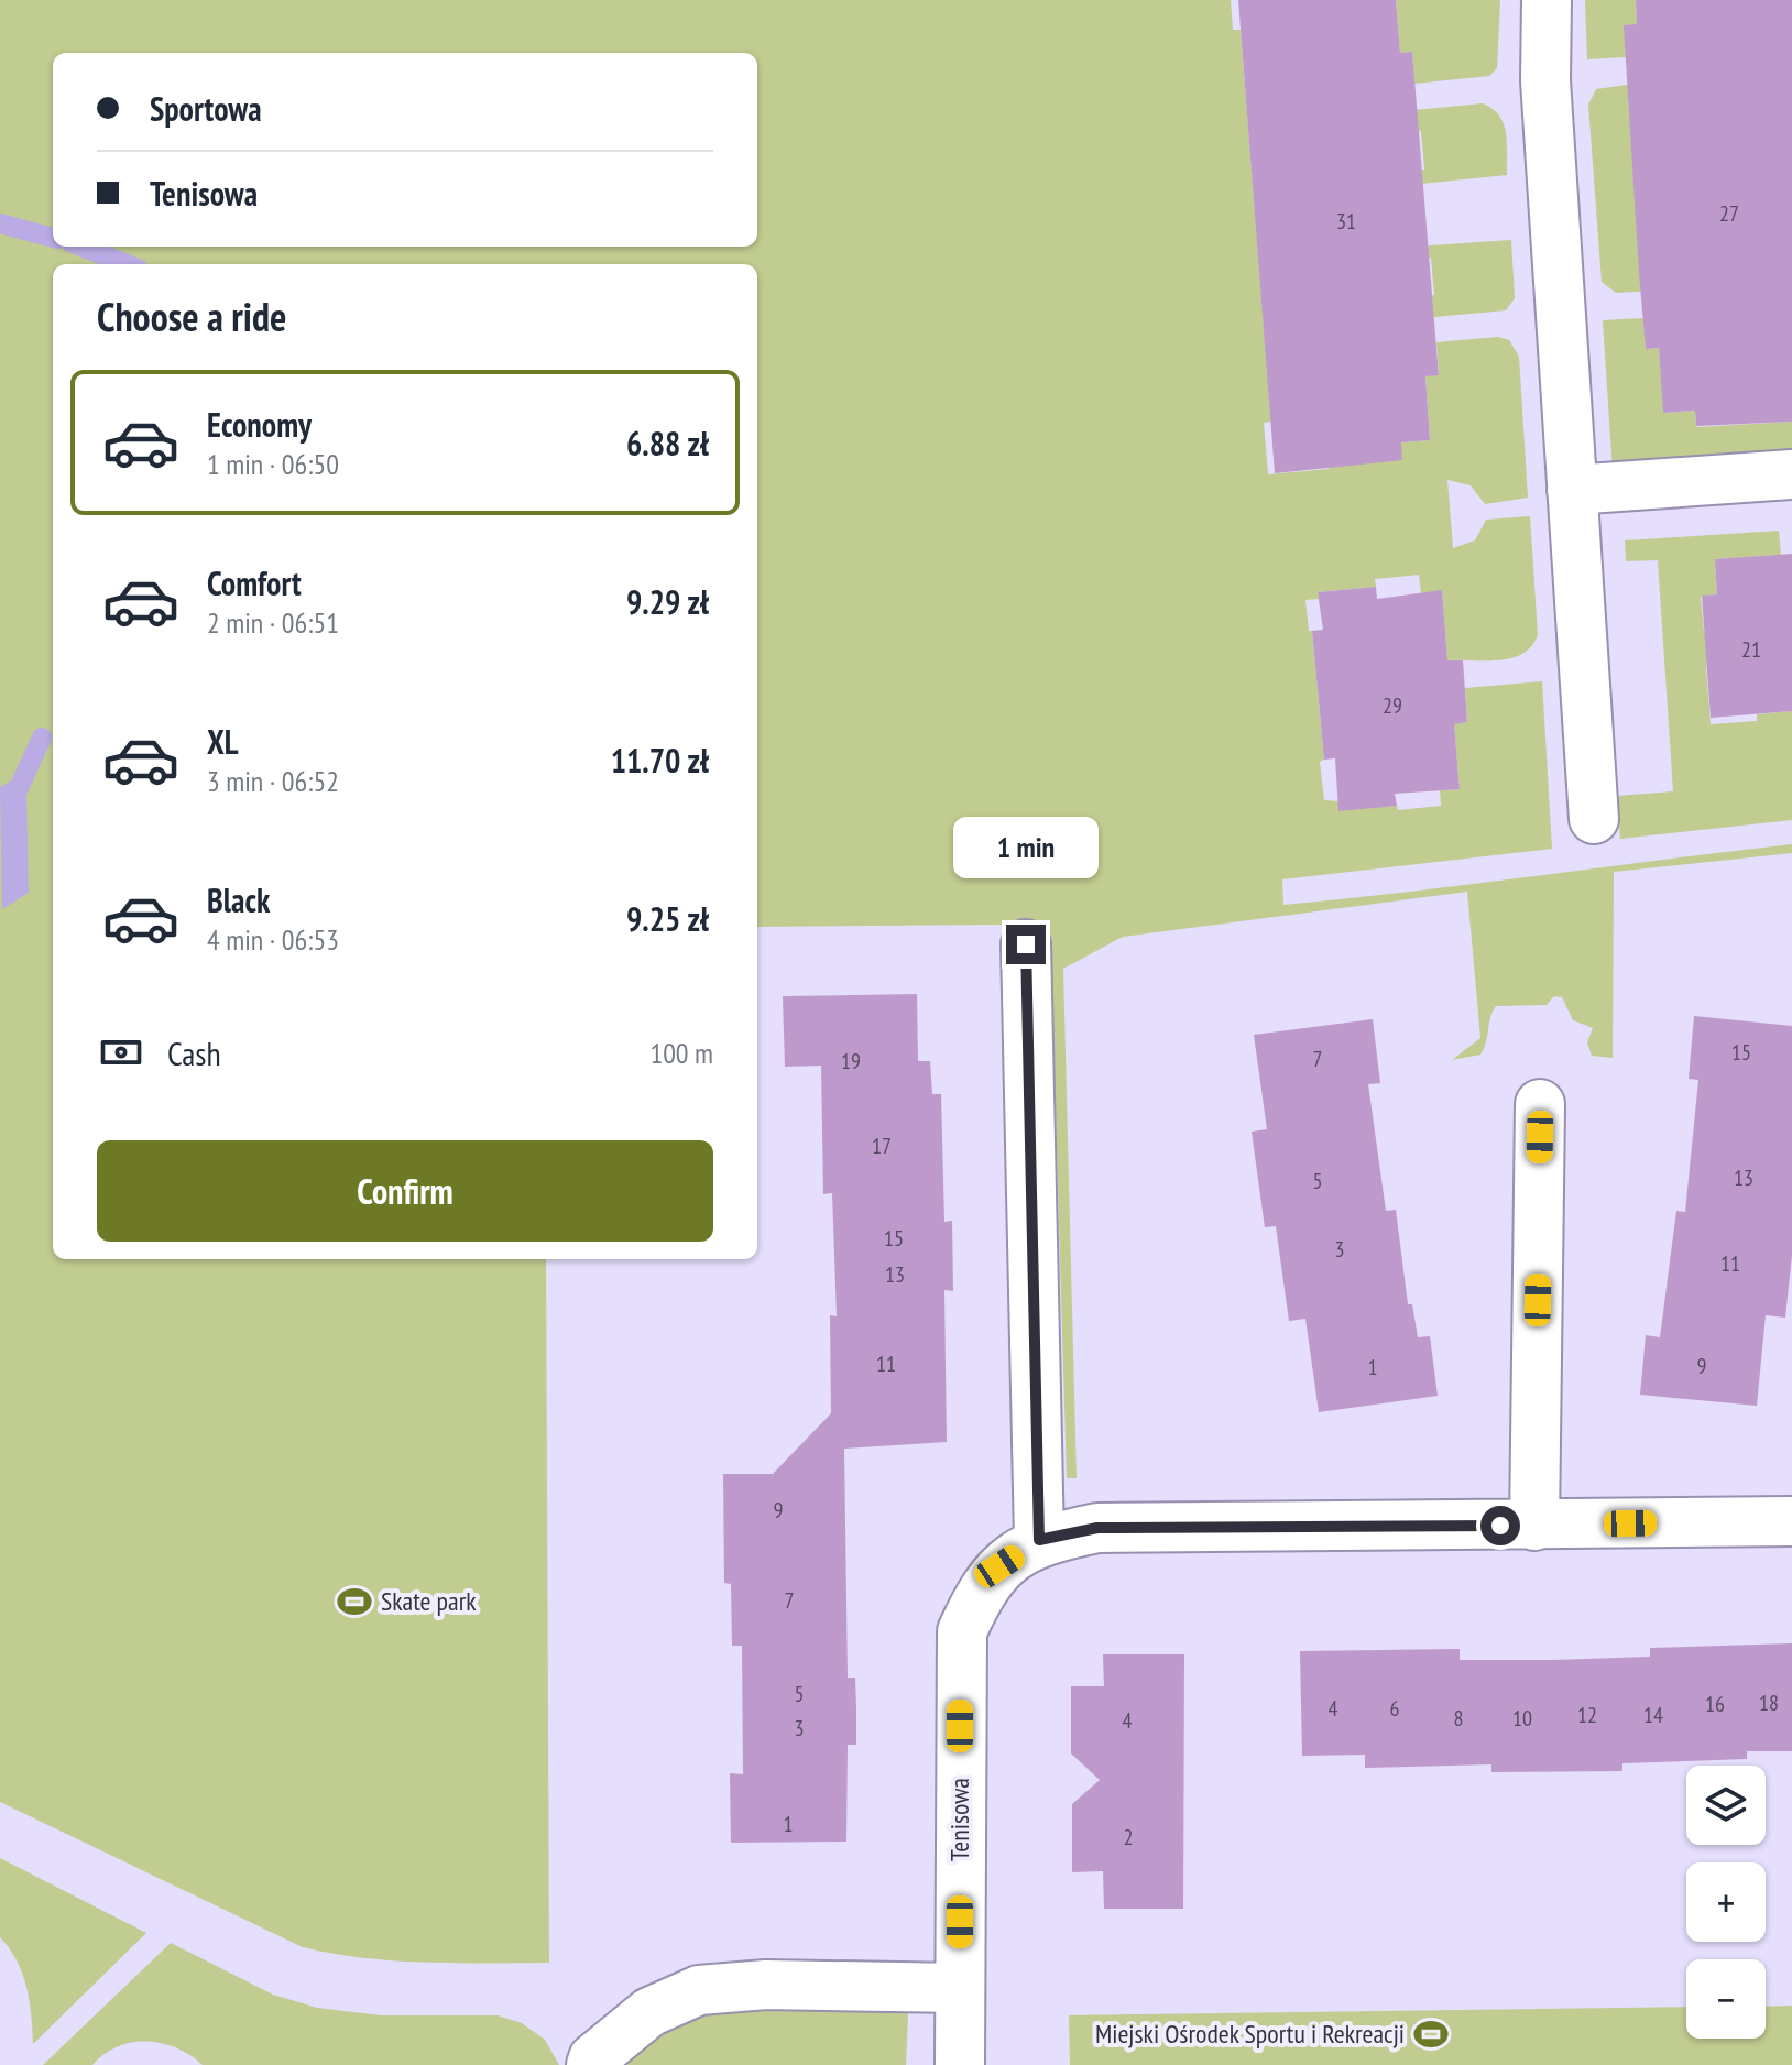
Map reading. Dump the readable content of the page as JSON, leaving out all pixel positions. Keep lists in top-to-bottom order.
{
  "streets": {
    "street": ["Tenisowa"]
  },
  "places": {
    "sports": ["Skate park", "Miejski Ośrodek Sportu i Rekreacji"]
  },
  "house_numbers": [
    "27",
    "31",
    "21",
    "29",
    "15",
    "7",
    "19",
    "17",
    "13",
    "5",
    "15",
    "3",
    "11",
    "13",
    "11",
    "9",
    "1",
    "9",
    "7",
    "5",
    "18",
    "16",
    "4",
    "6",
    "12",
    "14",
    "8",
    "10",
    "4",
    "3",
    "1",
    "2"
  ],
  "page": {
    "banner": ["Sportowa", "Tenisowa"],
    "heading": "Choose a ride",
    "list": [
      {
        "name": "Economy",
        "note": "1 min · 06:50",
        "value": "6.88 zł"
      },
      {
        "name": "Comfort",
        "note": "2 min · 06:51",
        "value": "9.29 zł"
      },
      {
        "name": "XL",
        "note": "3 min · 06:52",
        "value": "11.70 zł"
      },
      {
        "name": "Black",
        "note": "4 min · 06:53",
        "value": "9.25 zł"
      }
    ],
    "bubble": "1 min",
    "pay": ["Cash", "100 m"],
    "buttons": "Confirm",
    "map_buttons": ["+", "−"]
  }
}
